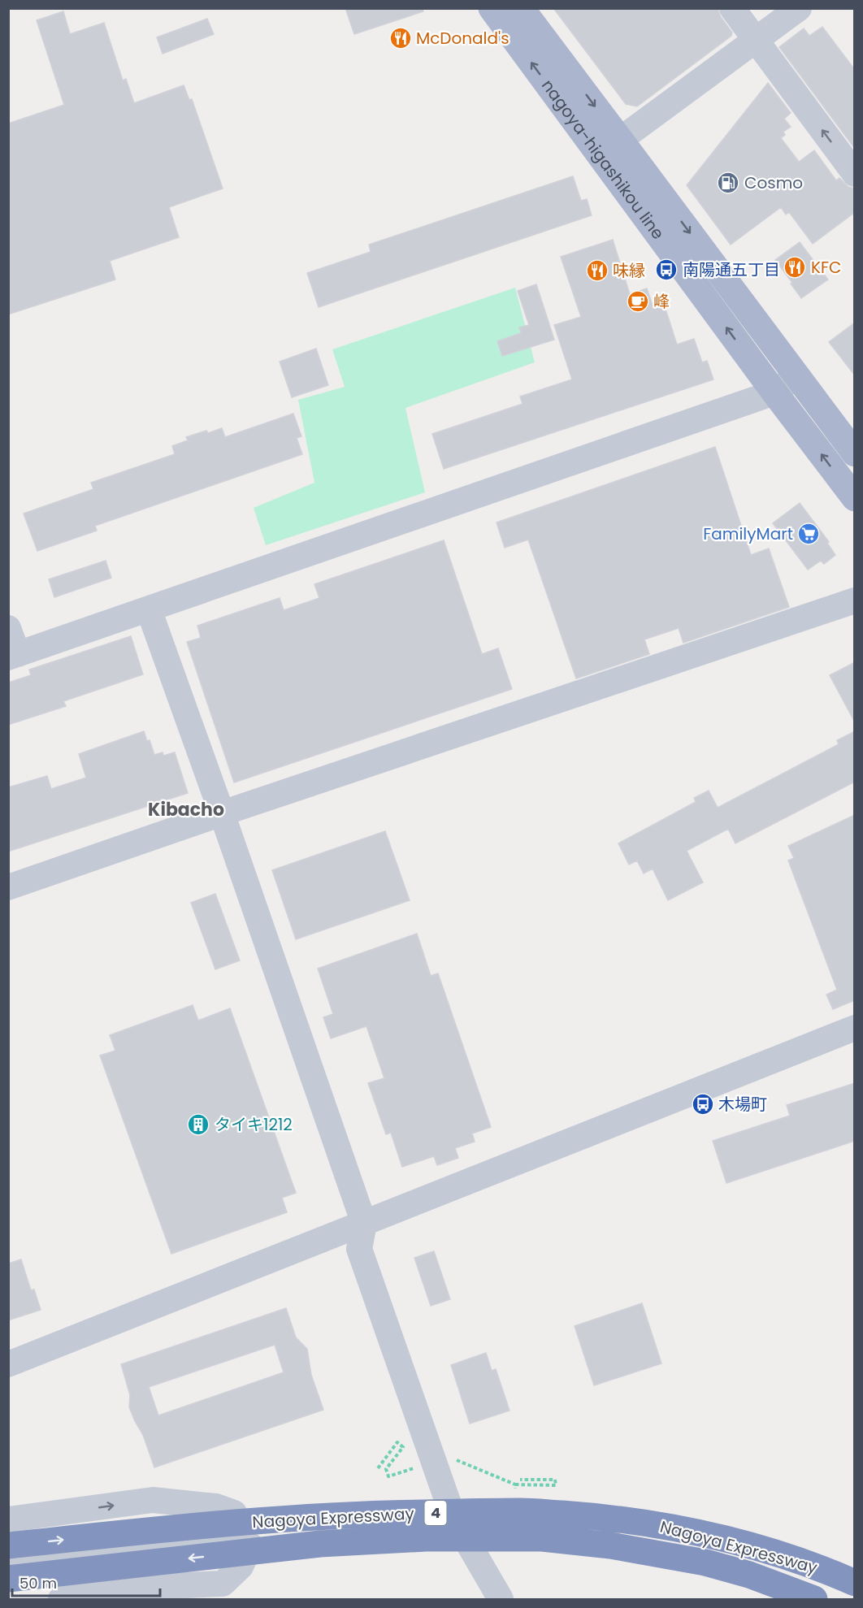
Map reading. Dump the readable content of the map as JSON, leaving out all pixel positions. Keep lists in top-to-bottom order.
{
  "streets": {
    "highway": ["4", "Nagoya Expressway"],
    "main road": ["nagoya-higashikou line"]
  },
  "districts": ["Kibacho"],
  "places": {
    "restaurant": ["McDonald's", "KFC", "味縁"],
    "fuel station": ["Cosmo"],
    "bus stop": ["南陽通五丁目", "木場町"],
    "cafe": ["峰"],
    "supermarket": ["FamilyMart"],
    "building": ["タイキ1212"]
  },
  "scale_bar": "50 m"
}
